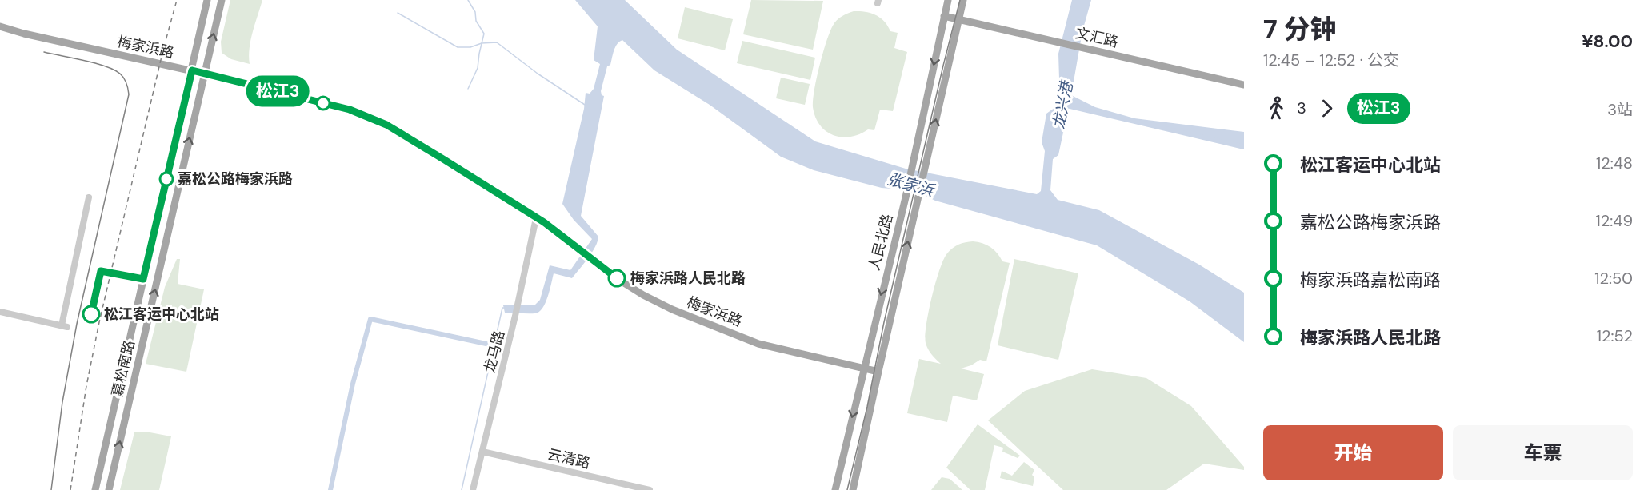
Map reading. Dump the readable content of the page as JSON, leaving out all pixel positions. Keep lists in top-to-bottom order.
{
  "streets": {
    "main road": [
      "文汇路",
      "梅家浜路",
      "人民北路",
      "嘉松南路"
    ],
    "street": ["龙马路", "云清路"]
  },
  "crossings": [
    ["文汇路", "人民北路"],
    ["梅家浜路", "人民北路"],
    ["梅家浜路", "龙马路"],
    ["梅家浜路", "嘉松南路"],
    ["龙马路", "云清路"]
  ],
  "water": ["龙兴港", "张家浜"],
  "places": ["嘉松公路梅家浜路", "梅家浜路人民北路", "松江客运中心北站"],
  "lines": ["bus line 松江3"],
  "page": {
    "on_map": "松江3",
    "heading": ["7 分钟", "12:45 – 12:52 · 公交", "¥8.00"],
    "legs": ["3", "松江3", "3站"],
    "list": [
      {
        "name": "松江客运中心北站",
        "value": "12:48"
      },
      {
        "name": "嘉松公路梅家浜路",
        "value": "12:49"
      },
      {
        "name": "梅家浜路嘉松南路",
        "value": "12:50"
      },
      {
        "name": "梅家浜路人民北路",
        "value": "12:52"
      }
    ],
    "buttons": ["开始", "车票"]
  }
}
